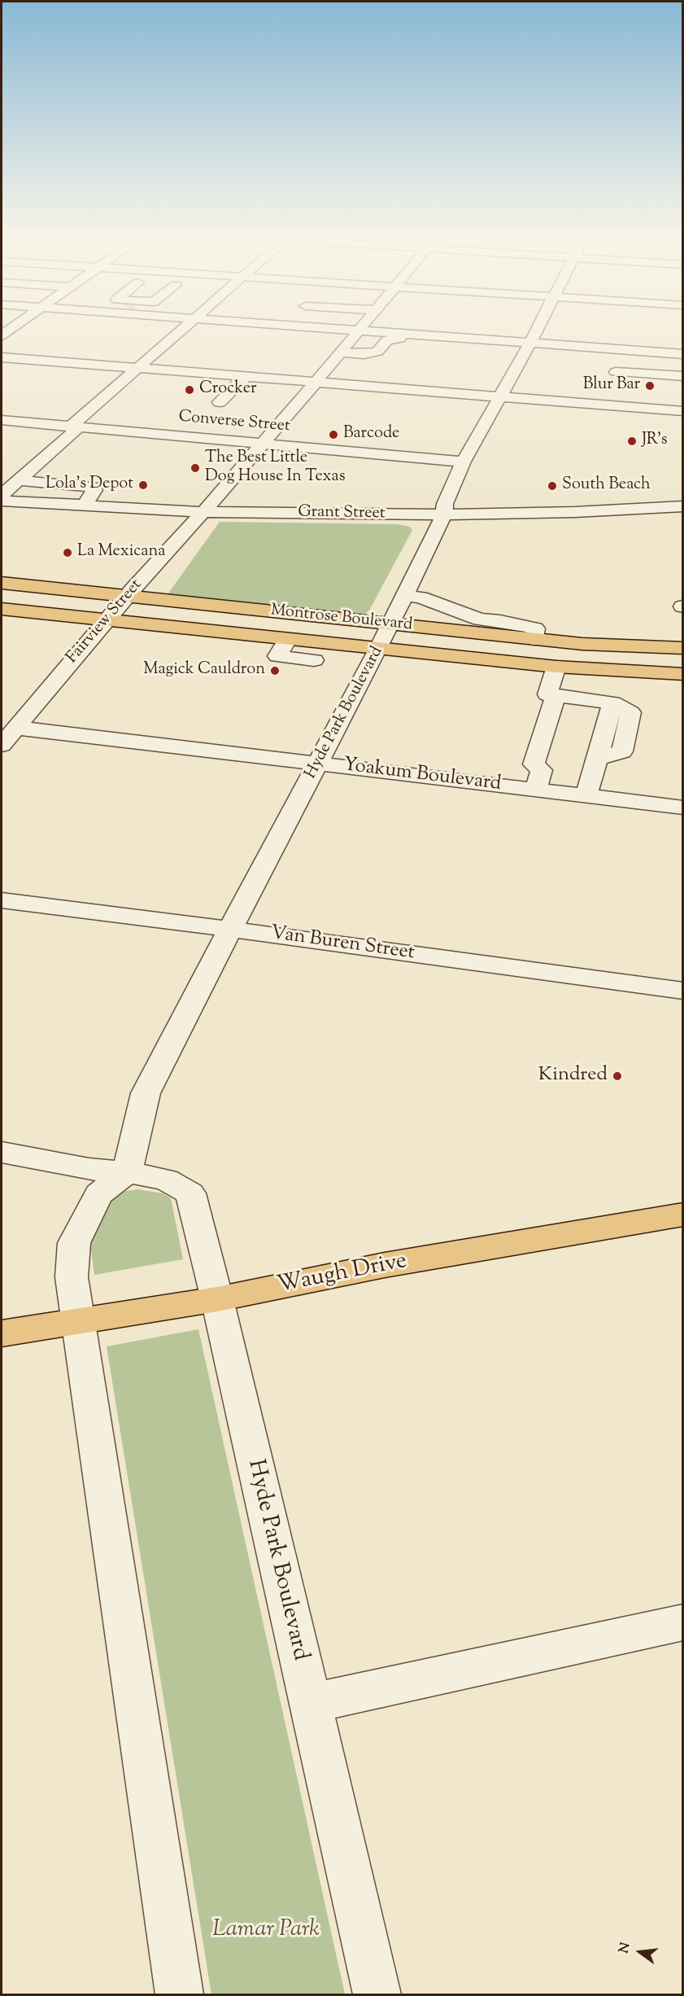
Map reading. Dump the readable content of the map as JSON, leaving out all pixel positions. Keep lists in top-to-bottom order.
{
  "streets": {
    "main road": ["Montrose Boulevard", "Waugh Drive"],
    "street": [
      "Converse Street",
      "Grant Street",
      "Fairview Street",
      "Hyde Park Boulevard",
      "Yoakum Boulevard",
      "Van Buren Street"
    ]
  },
  "crossings": [
    ["Converse Street", "Fairview Street"],
    ["Converse Street", "Hyde Park Boulevard"],
    ["Grant Street", "Fairview Street"],
    ["Grant Street", "Hyde Park Boulevard"],
    ["Montrose Boulevard", "Fairview Street"],
    ["Montrose Boulevard", "Hyde Park Boulevard"],
    ["Fairview Street", "Yoakum Boulevard"],
    ["Hyde Park Boulevard", "Yoakum Boulevard"],
    ["Hyde Park Boulevard", "Van Buren Street"],
    ["Hyde Park Boulevard", "Waugh Drive"]
  ],
  "parks": ["Lamar Park"],
  "places": [
    "Blur Bar",
    "Crocker",
    "Barcode",
    "JR's",
    "The Best Little Dog House In Texas",
    "Lola's Depot",
    "South Beach",
    "La Mexicana",
    "Magick Cauldron",
    "Kindred"
  ],
  "north": "left"
}
